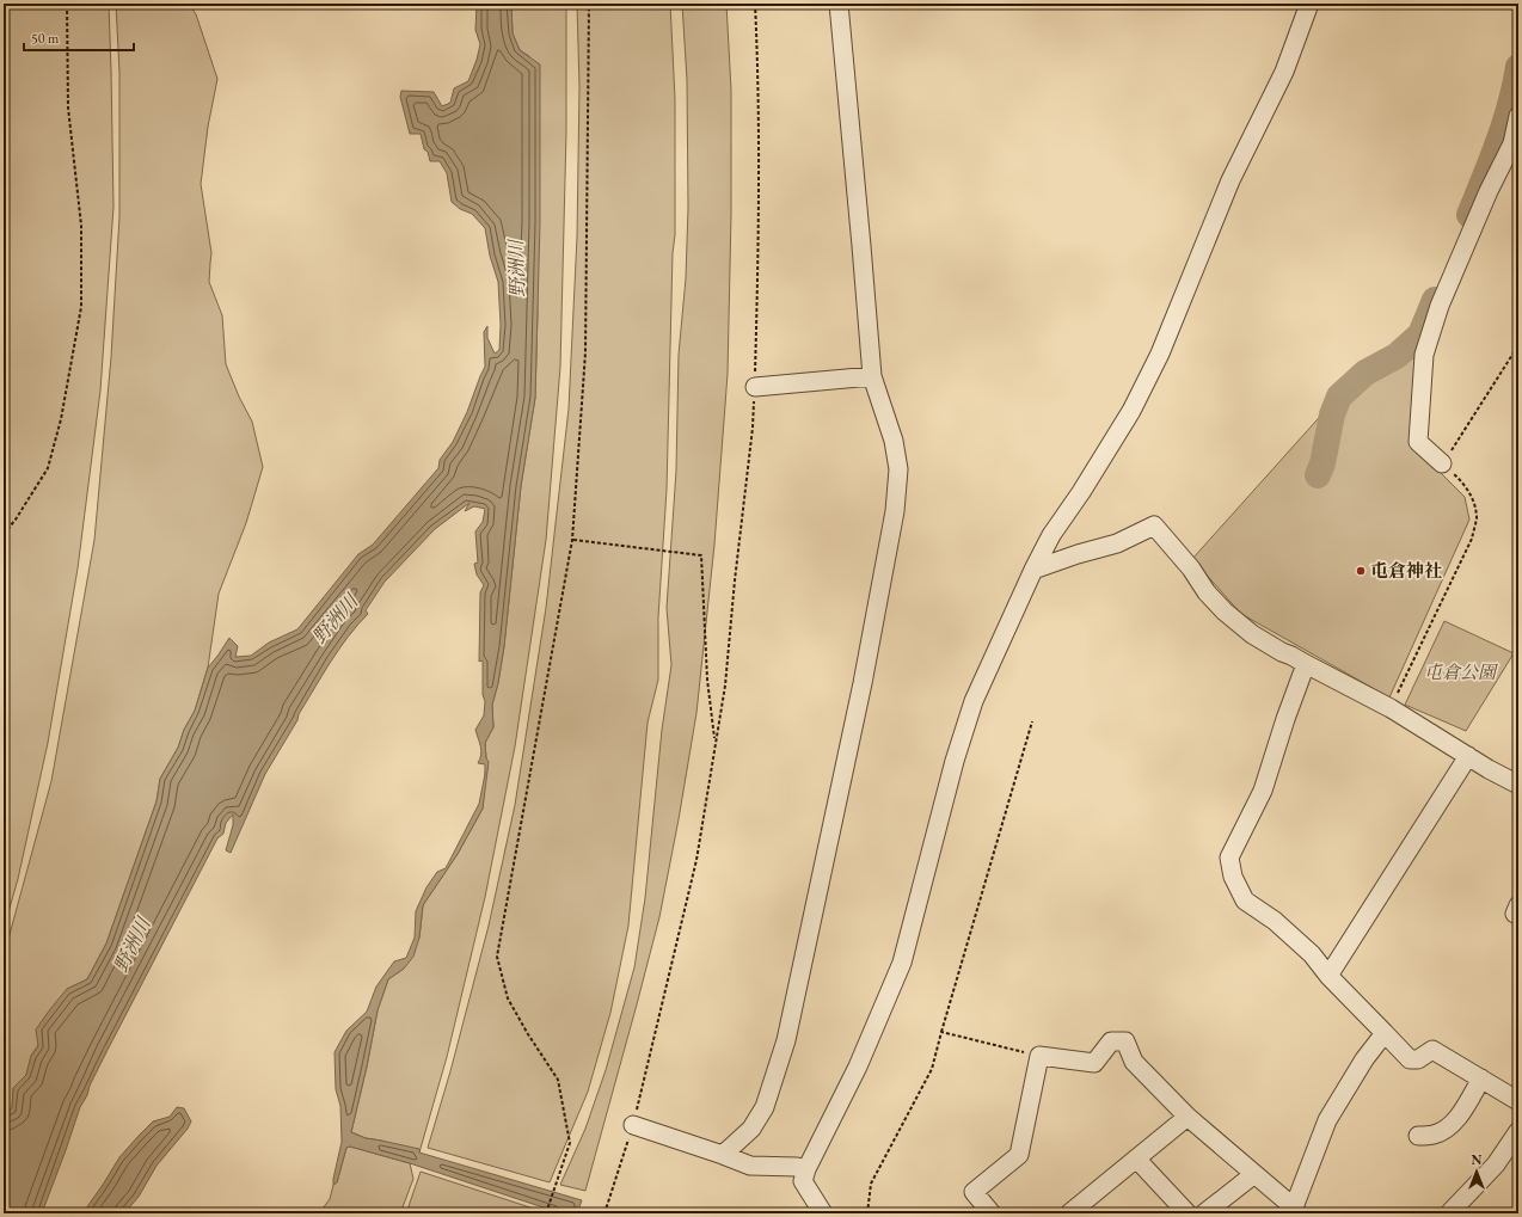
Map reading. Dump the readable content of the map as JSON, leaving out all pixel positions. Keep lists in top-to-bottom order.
{
  "water": ["野洲川"],
  "parks": ["屯倉公園"],
  "places": ["屯倉神社"],
  "scale_bar": "50 m",
  "north": "top"
}
